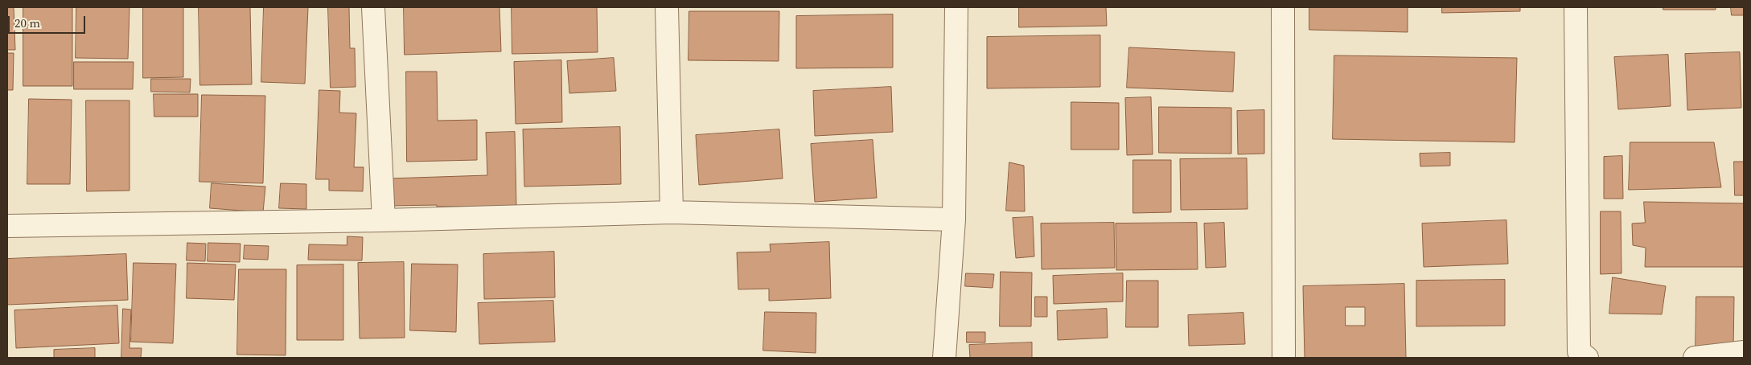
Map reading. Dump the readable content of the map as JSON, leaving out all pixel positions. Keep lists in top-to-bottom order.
{
  "scale_bar": "20 m"
}
